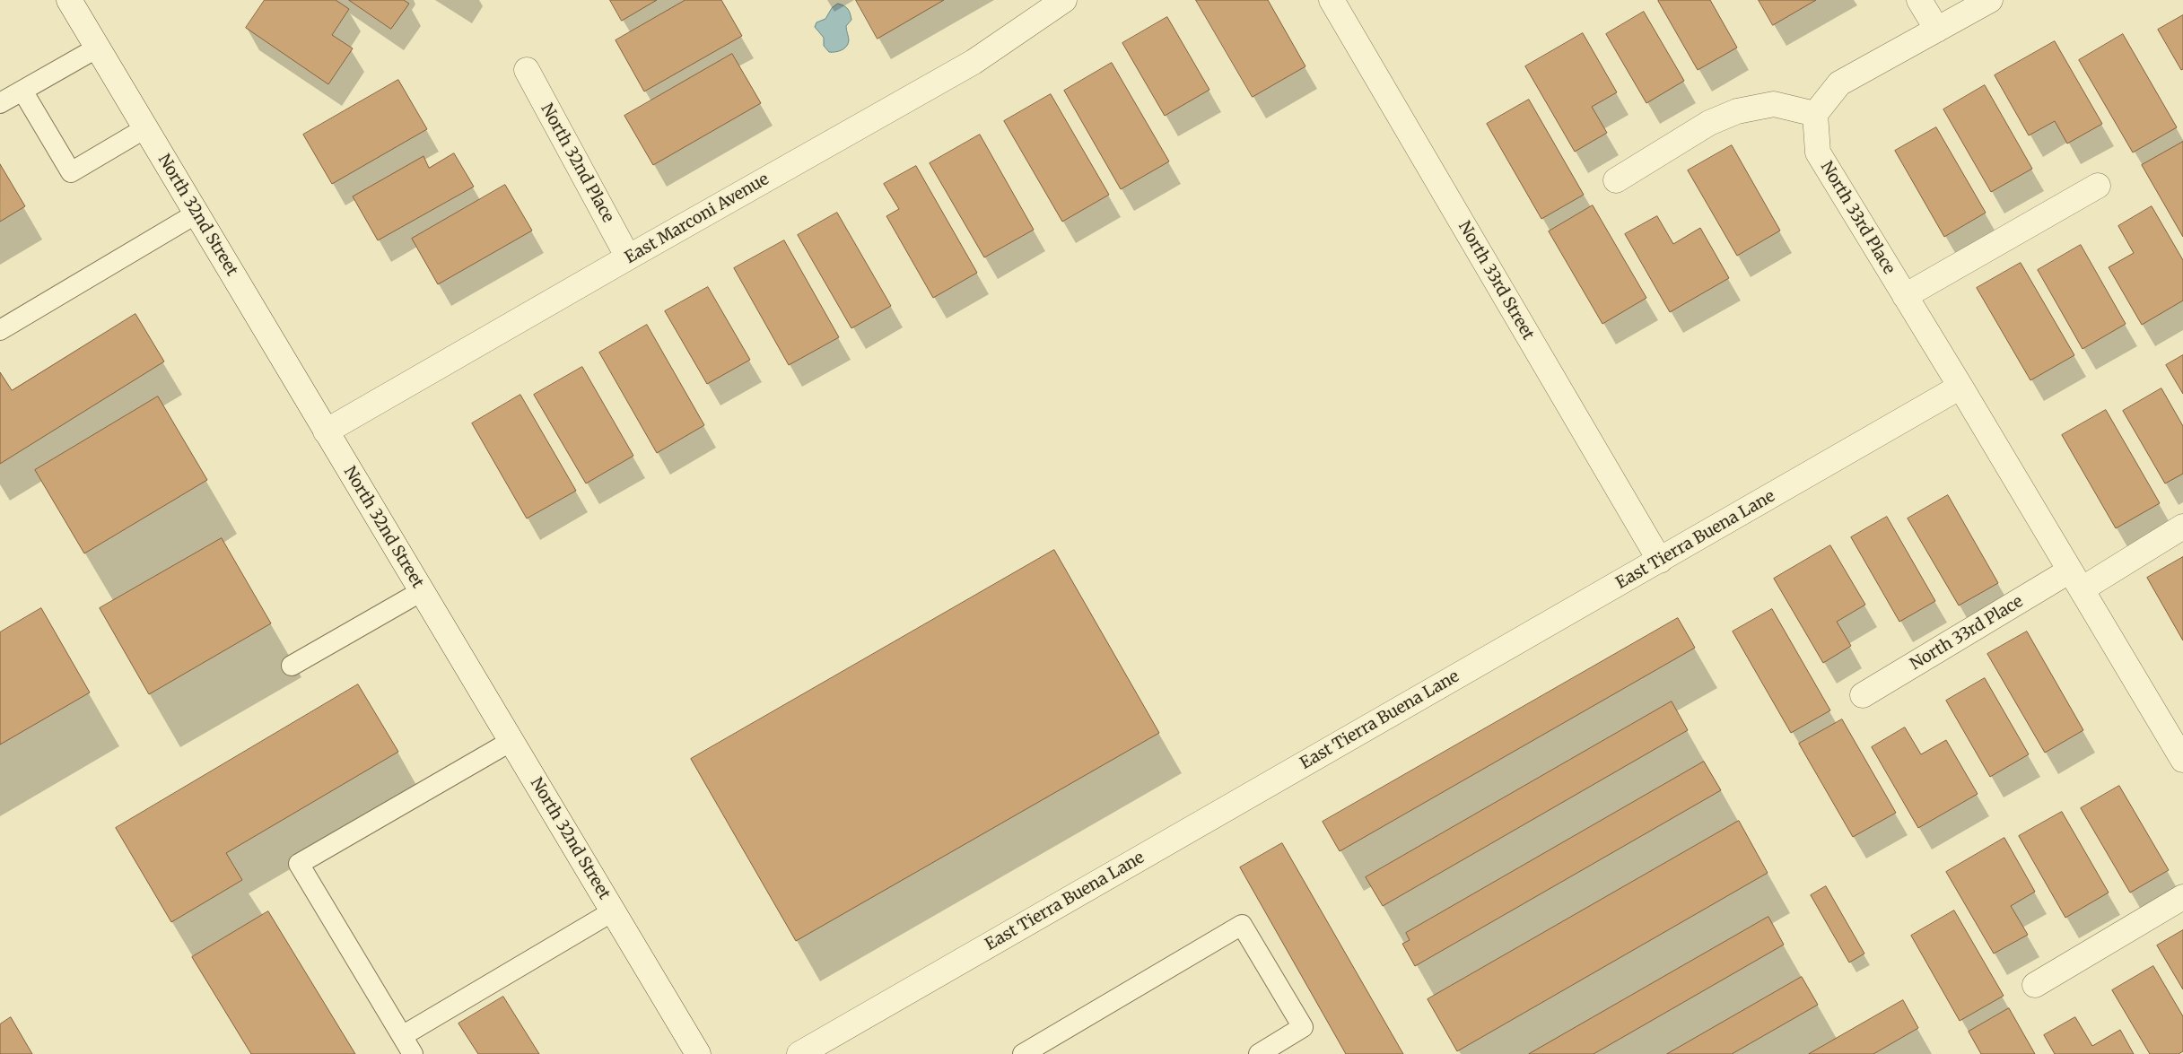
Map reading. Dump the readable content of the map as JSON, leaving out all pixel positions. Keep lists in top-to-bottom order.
{
  "streets": {
    "street": [
      "North 32nd Place",
      "North 32nd Street",
      "North 33rd Place",
      "East Marconi Avenue",
      "North 33rd Street",
      "East Tierra Buena Lane"
    ]
  },
  "crossings": [
    ["North 32nd Place", "East Marconi Avenue"],
    ["North 32nd Street", "East Marconi Avenue"],
    ["North 33rd Place", "East Tierra Buena Lane"],
    ["North 33rd Street", "East Tierra Buena Lane"]
  ]
}
